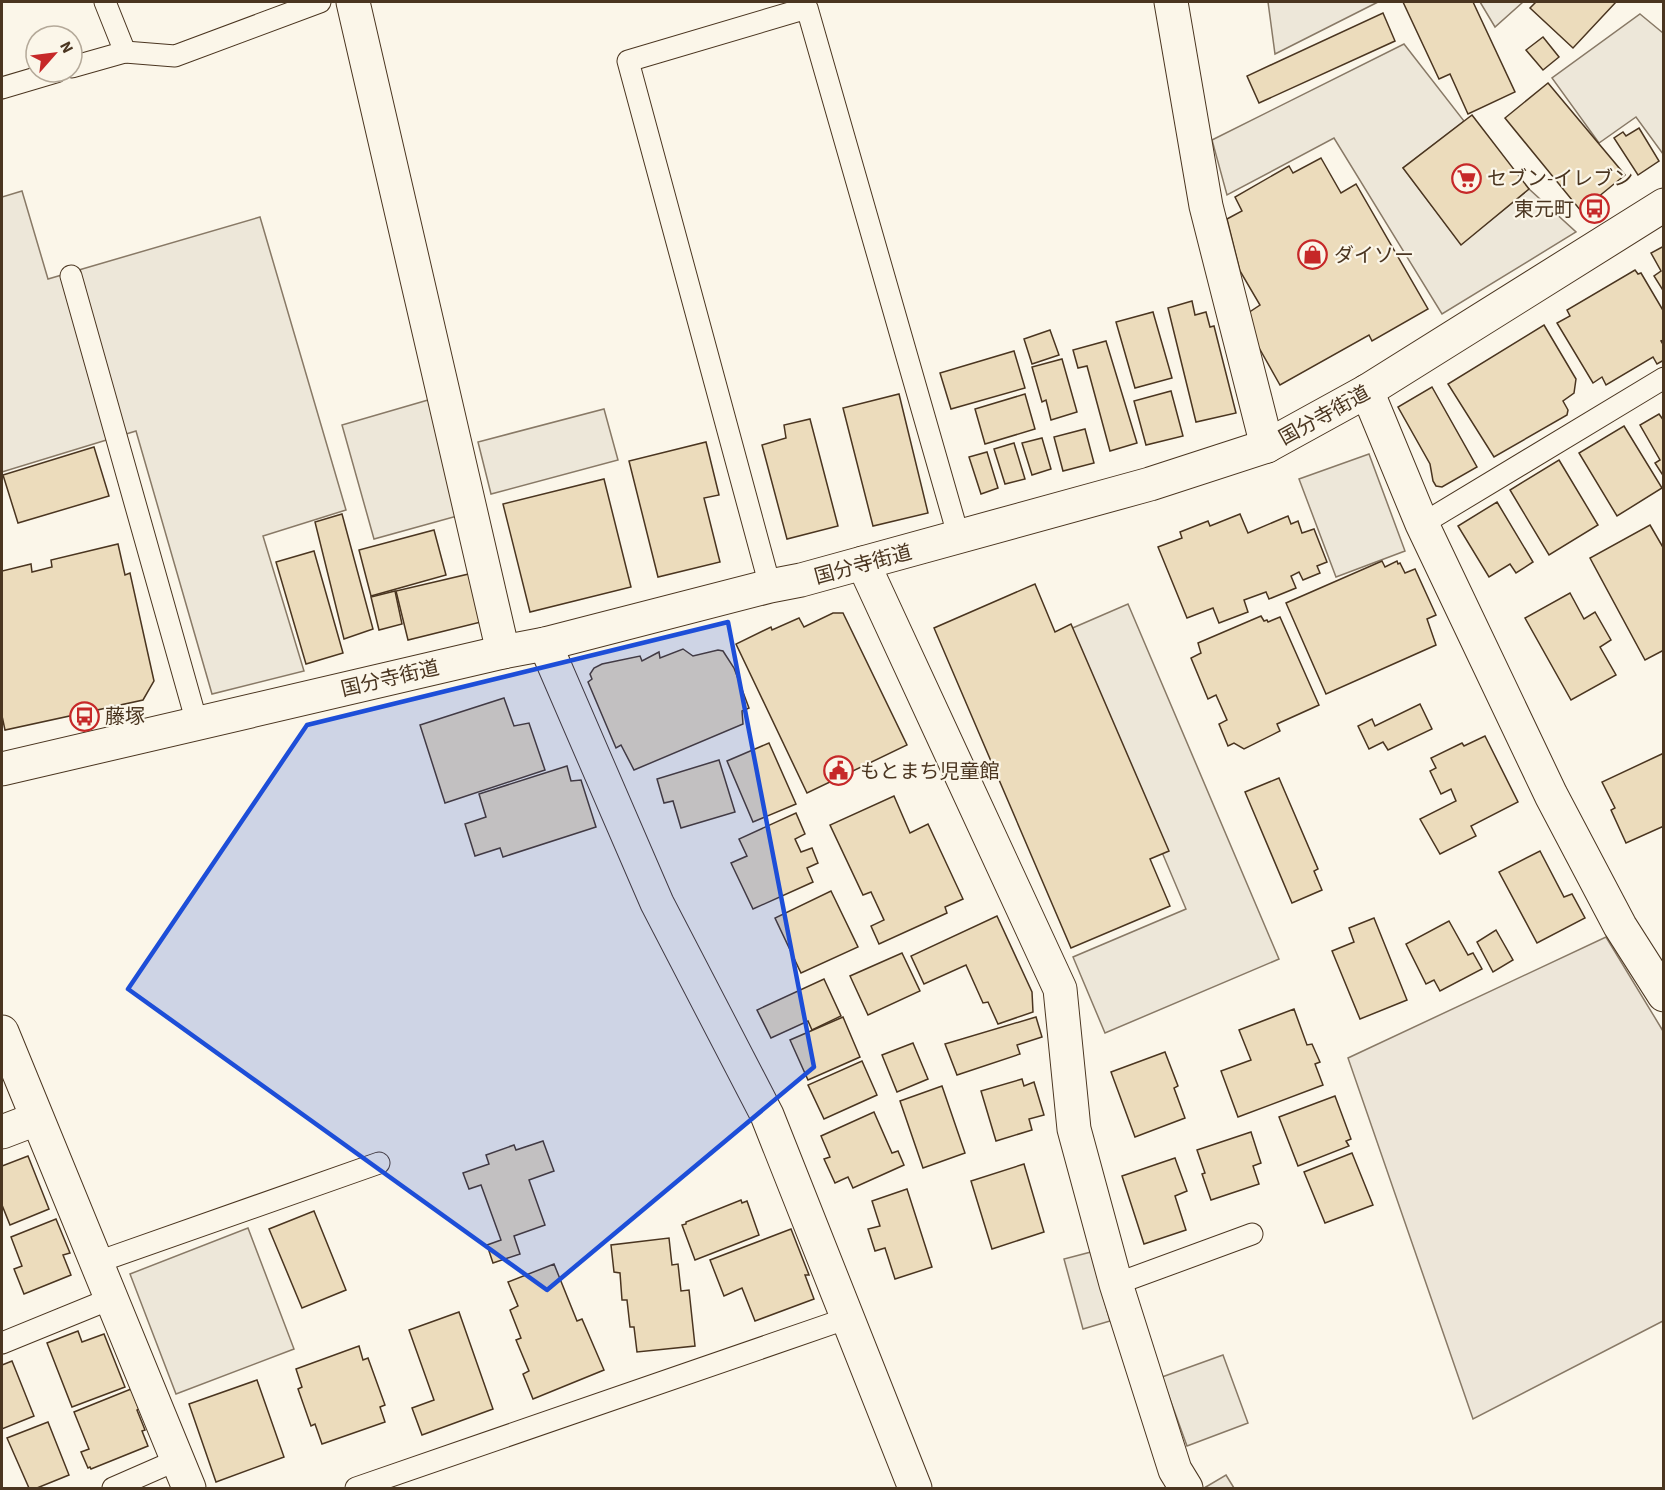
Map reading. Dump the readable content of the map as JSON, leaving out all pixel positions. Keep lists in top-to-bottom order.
{
  "streets": {
    "street": ["国分寺街道"]
  },
  "places": {
    "supermarket": ["セブン-イレブン"],
    "bus stop": ["東元町", "藤塚"],
    "shop": ["ダイソー"],
    "public building": ["もとまち児童館"]
  },
  "north": "top right"
}
